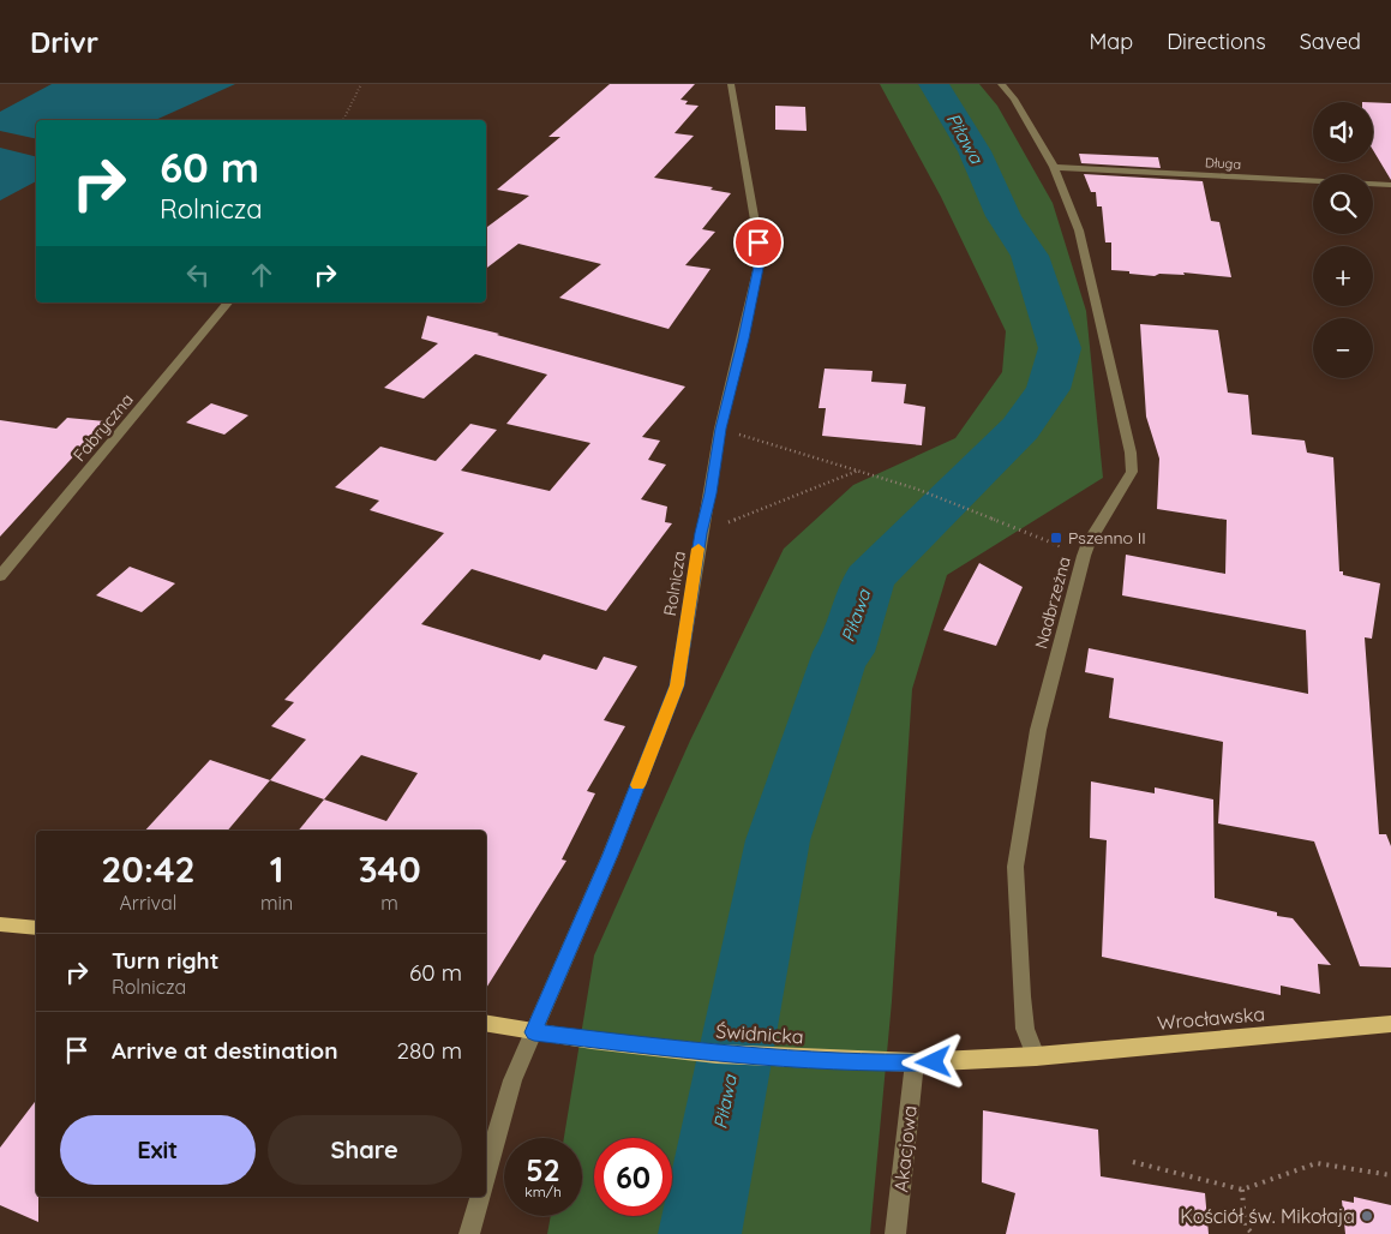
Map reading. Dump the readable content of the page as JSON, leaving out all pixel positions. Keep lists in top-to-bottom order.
{
  "streets": {
    "main road": ["Wrocławska", "Świdnicka"],
    "street": [
      "Długa",
      "Fabryczna",
      "Rolnicza",
      "Nadbrzeżna",
      "Akacjowa"
    ]
  },
  "crossings": [
    ["Długa", "Nadbrzeżna"],
    ["Rolnicza", "Świdnicka"],
    ["Nadbrzeżna", "Wrocławska"],
    ["Nadbrzeżna", "Świdnicka"],
    ["Wrocławska", "Świdnicka"],
    ["Świdnicka", "Akacjowa"]
  ],
  "water": ["Piława"],
  "places": {
    "transit": ["Pszenno II"],
    "other": ["Kościół św. Mikołaja"]
  },
  "page": {
    "header": "Drivr",
    "nav": ["Map", "Directions", "Saved"],
    "map_buttons": ["+", "−"],
    "turn": ["60 m", "Rolnicza"],
    "eta": [
      "20:42",
      "Arrival",
      "1",
      "min",
      "340",
      "m"
    ],
    "list": [
      {
        "name": "Turn right",
        "note": "Rolnicza",
        "value": "60 m"
      },
      {
        "name": "Arrive at destination",
        "value": "280 m"
      }
    ],
    "buttons": ["Exit", "Share"],
    "speed": "52 km/h",
    "limit": "60"
  }
}
